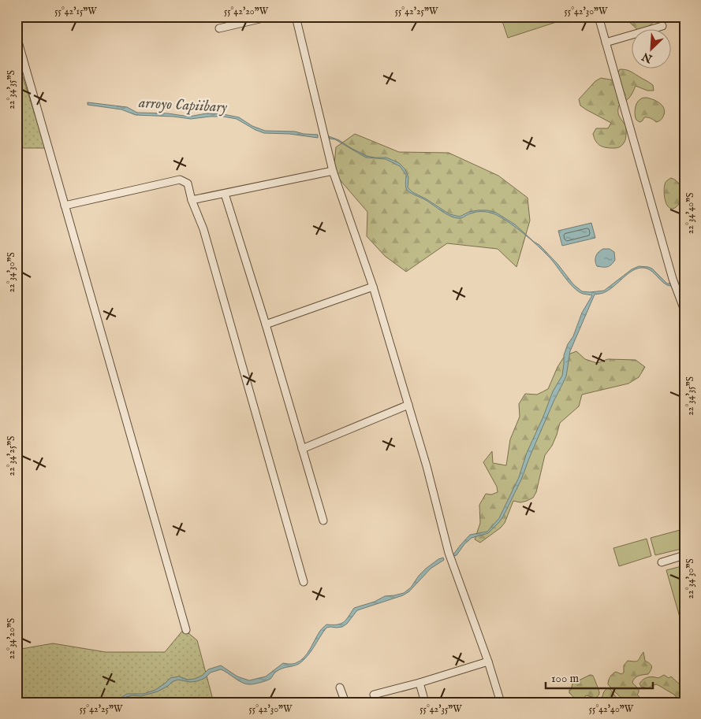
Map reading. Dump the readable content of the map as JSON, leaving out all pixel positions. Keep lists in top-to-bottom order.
{
  "water": ["arroyo Capiibary"],
  "scale_bar": "100 m",
  "north": "bottom left",
  "coordinates": [
    "55°42'15\"W",
    "55°42'20\"W",
    "55°42'25\"W",
    "55°42'30\"W",
    "22°34'35\"S",
    "22°34'40\"S",
    "22°34'30\"S",
    "22°34'25\"S",
    "22°34'20\"S",
    "55°42'35\"W",
    "55°42'40\"W"
  ]
}
